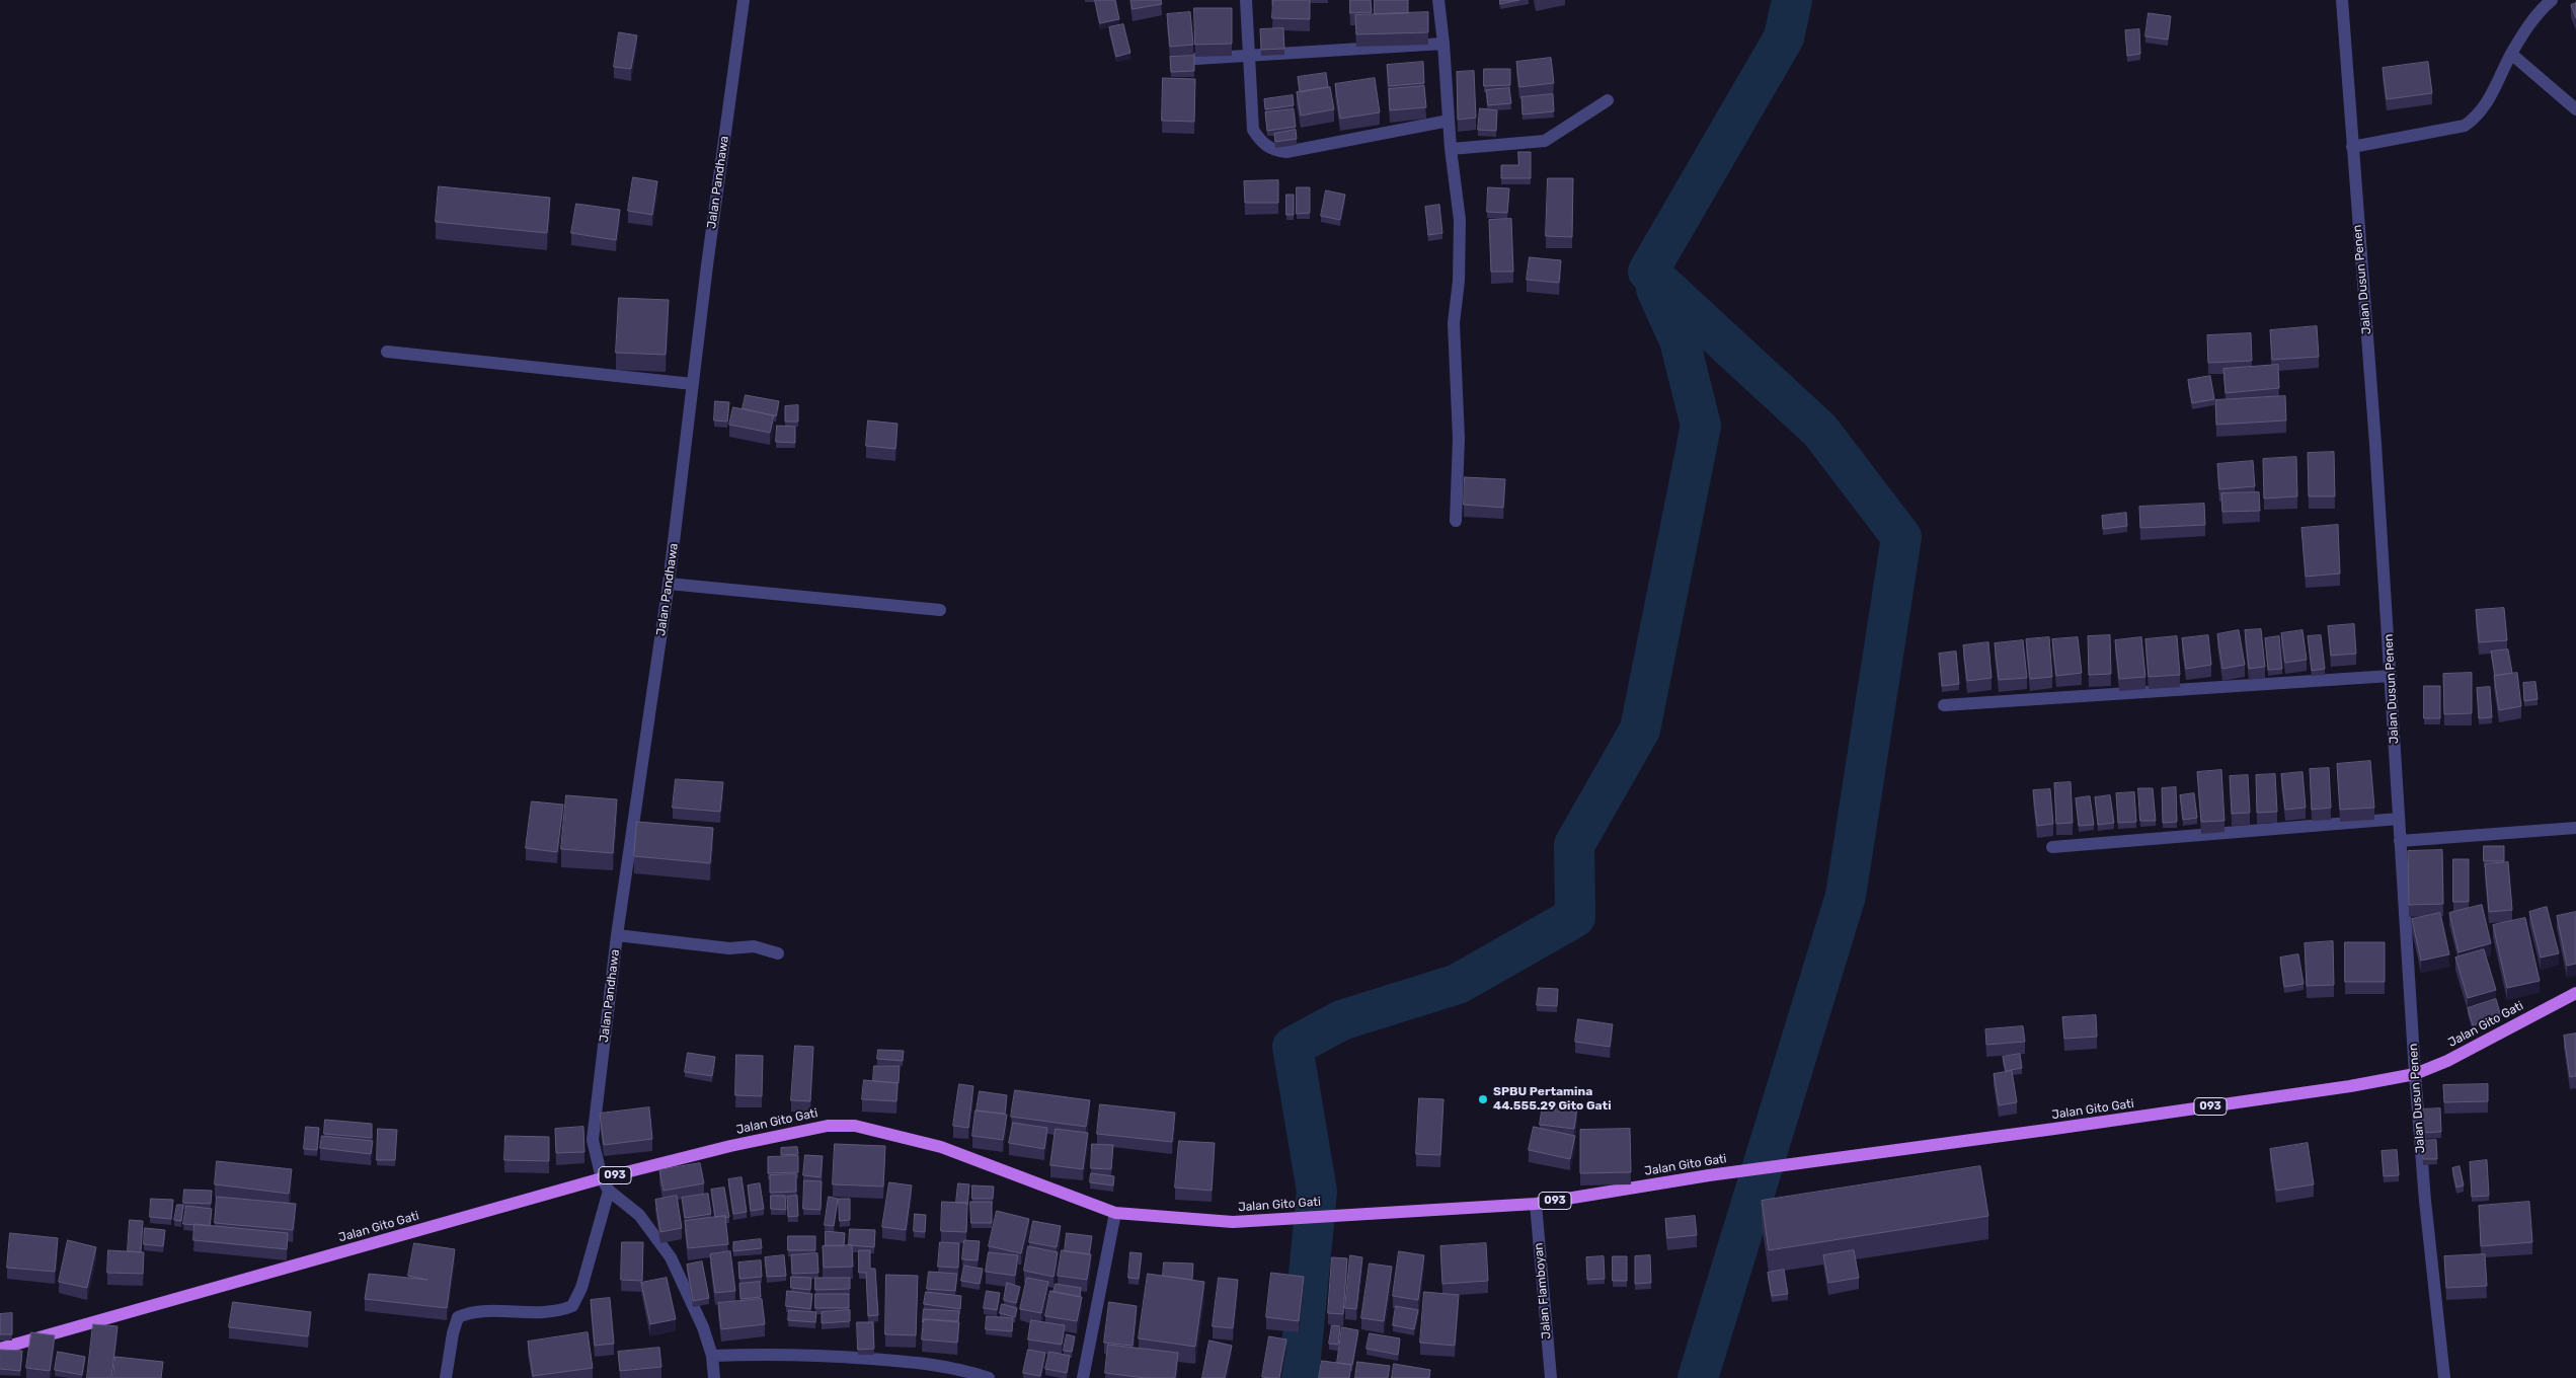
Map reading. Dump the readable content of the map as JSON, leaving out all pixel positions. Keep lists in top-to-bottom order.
{
  "streets": {
    "main road": ["Jalan Gito Gati", "093"],
    "street": ["Jalan Pandhawa", "Jalan Dusun Penen", "Jalan Flamboyan"]
  },
  "crossings": [
    ["Jalan Pandhawa", "Jalan Gito Gati"],
    ["Jalan Dusun Penen", "Jalan Gito Gati"],
    ["Jalan Gito Gati", "Jalan Flamboyan"]
  ],
  "places": ["SPBU Pertamina 44.555.29 Gito Gati"]
}
